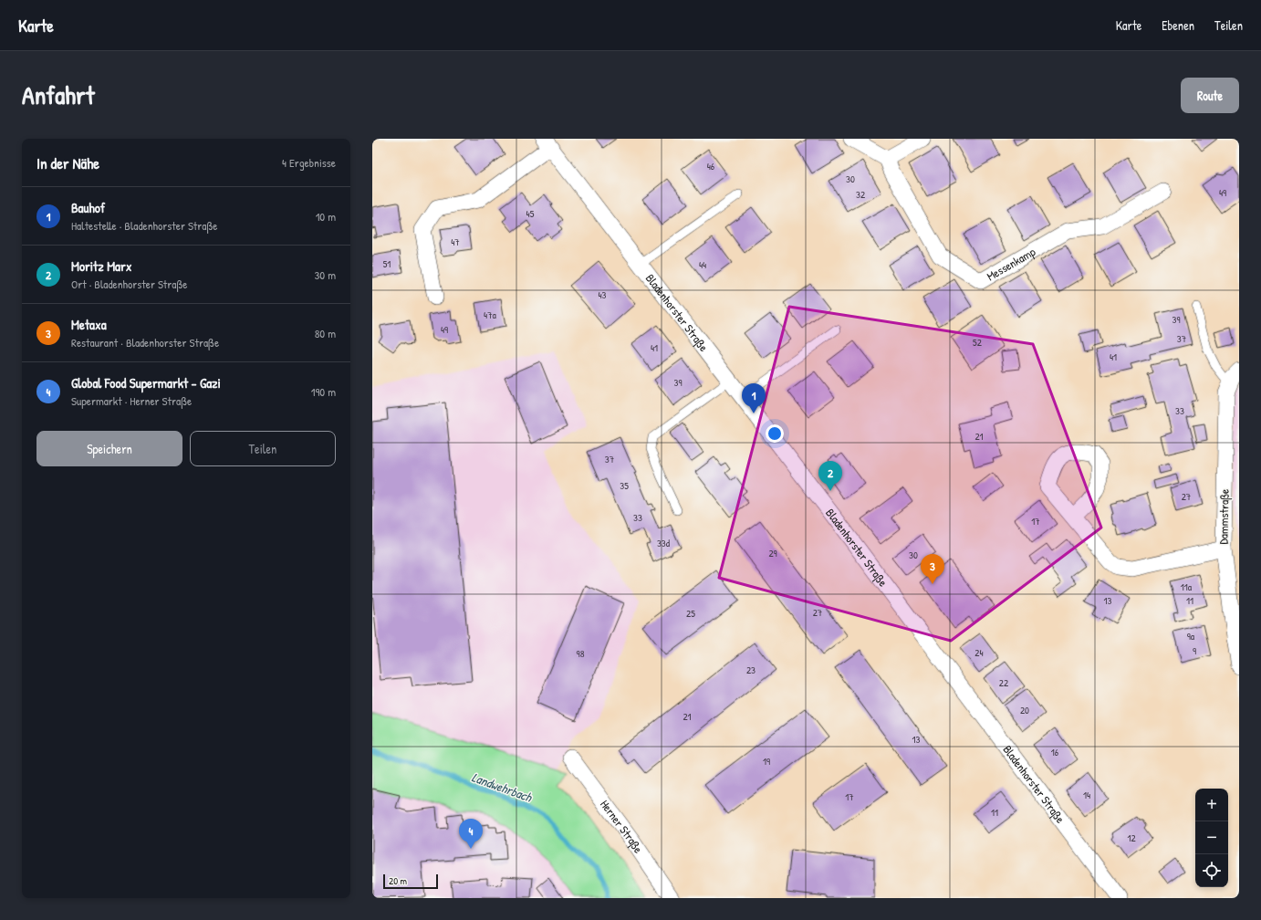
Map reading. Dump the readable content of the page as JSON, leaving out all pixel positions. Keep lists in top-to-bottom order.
{
  "streets": {
    "street": [
      "Messenkamp",
      "Bladenhorster Straße",
      "Dammstraße",
      "Herner Straße"
    ]
  },
  "water": ["Landwehrbach"],
  "house_numbers": [
    "46",
    "30",
    "49",
    "32",
    "45",
    "47",
    "51",
    "44",
    "43",
    "47a",
    "39",
    "49",
    "37",
    "52",
    "41",
    "41",
    "39",
    "33",
    "21",
    "37",
    "35",
    "27",
    "33",
    "17",
    "33d",
    "29",
    "30",
    "11a",
    "13",
    "11",
    "27",
    "25",
    "9a",
    "9",
    "24",
    "98",
    "23",
    "22",
    "20",
    "21",
    "13",
    "16",
    "19",
    "14",
    "17",
    "11",
    "12"
  ],
  "scale_bar": "20 m",
  "page": {
    "header": "Karte",
    "nav": ["Karte", "Ebenen", "Teilen"],
    "title": "Anfahrt",
    "buttons": [
      "Route",
      ["Speichern", "Teilen"]
    ],
    "heading": ["In der Nähe", "4 Ergebnisse"],
    "list": [
      {
        "mark": "1",
        "name": "Bauhof",
        "note": "Haltestelle · Bladenhorster Straße",
        "value": "10 m"
      },
      {
        "mark": "2",
        "name": "Moritz Marx",
        "note": "Ort · Bladenhorster Straße",
        "value": "30 m"
      },
      {
        "mark": "3",
        "name": "Metaxa",
        "note": "Restaurant · Bladenhorster Straße",
        "value": "80 m"
      },
      {
        "mark": "4",
        "name": "Global Food Supermarkt - Gazi",
        "note": "Supermarkt · Herner Straße",
        "value": "190 m"
      }
    ],
    "pins": [
      "1",
      "2",
      "3",
      "4"
    ],
    "map_buttons": ["+", "−"],
    "scale": "20 m"
  }
}
